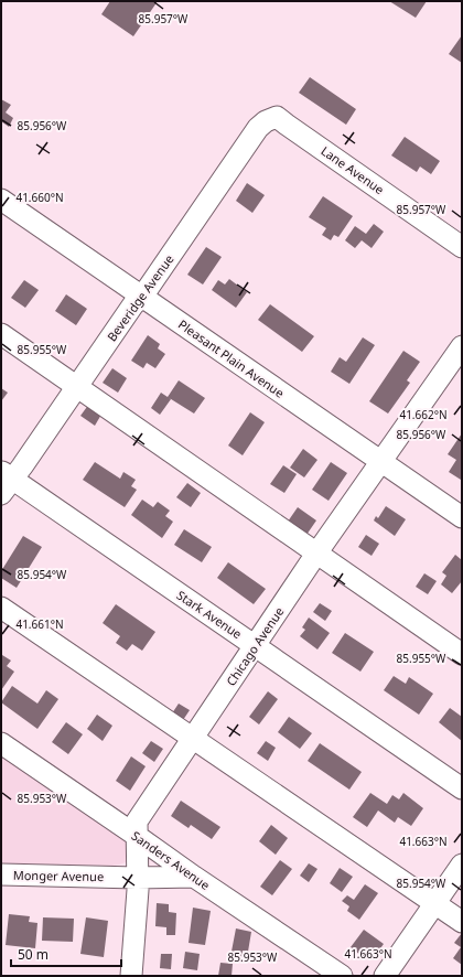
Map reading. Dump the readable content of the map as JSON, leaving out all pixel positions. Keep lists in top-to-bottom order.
{
  "streets": {
    "street": [
      "Lane Avenue",
      "Beveridge Avenue",
      "Pleasant Plain Avenue",
      "Stark Avenue",
      "Chicago Avenue",
      "Sanders Avenue",
      "Monger Avenue"
    ]
  },
  "crossings": [
    ["Lane Avenue", "Beveridge Avenue"],
    ["Beveridge Avenue", "Pleasant Plain Avenue"],
    ["Beveridge Avenue", "Stark Avenue"],
    ["Pleasant Plain Avenue", "Chicago Avenue"],
    ["Stark Avenue", "Chicago Avenue"],
    ["Chicago Avenue", "Sanders Avenue"],
    ["Chicago Avenue", "Monger Avenue"],
    ["Sanders Avenue", "Monger Avenue"]
  ],
  "scale_bar": "50 m",
  "coordinates": [
    "85.957°W",
    "85.956°W",
    "41.660°N",
    "85.955°W",
    "41.662°N",
    "85.954°W",
    "41.661°N",
    "85.953°W",
    "41.663°N"
  ]
}
